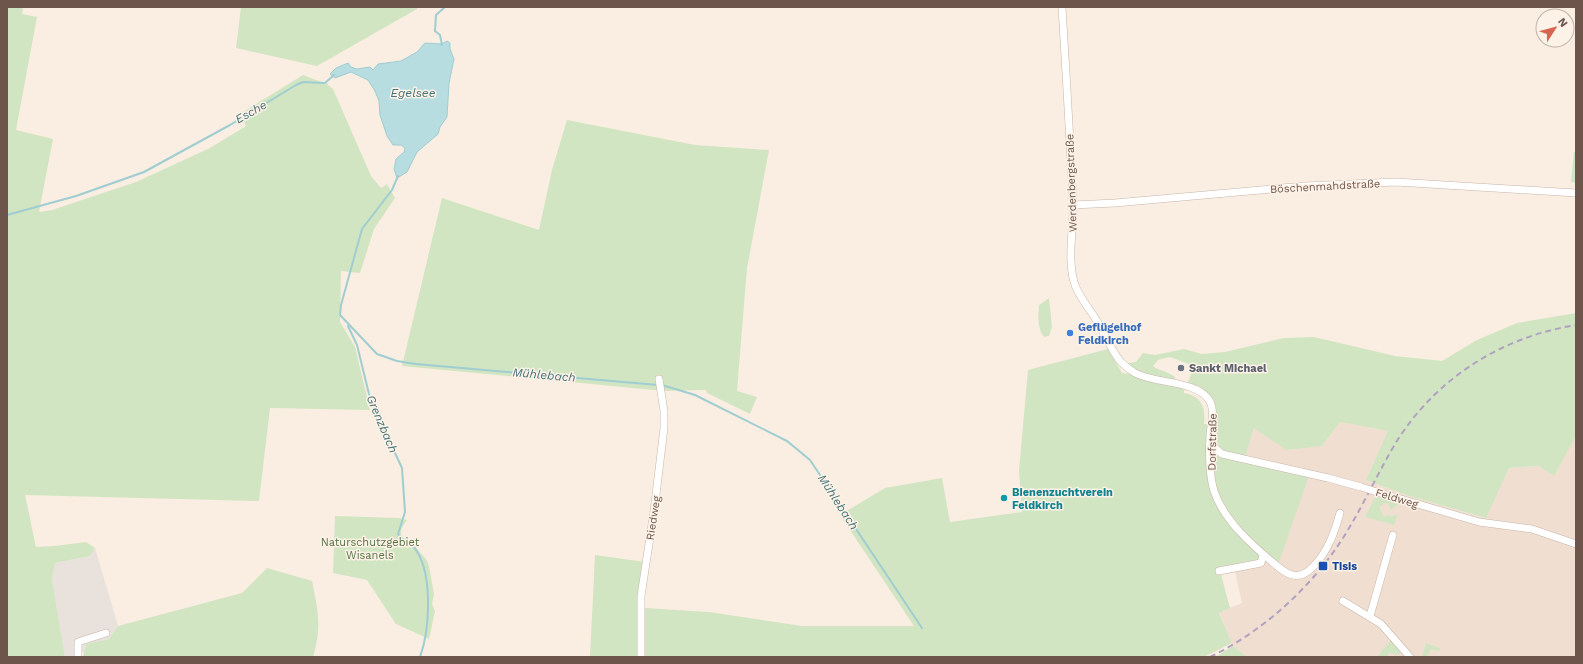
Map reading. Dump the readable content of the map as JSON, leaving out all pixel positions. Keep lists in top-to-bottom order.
{
  "streets": {
    "street": [
      "Werdenbergstraße",
      "Böschenmahdstraße",
      "Dorfstraße",
      "Feldweg",
      "Riedweg"
    ]
  },
  "crossings": [
    ["Werdenbergstraße", "Böschenmahdstraße"],
    ["Werdenbergstraße", "Dorfstraße"],
    ["Dorfstraße", "Feldweg"]
  ],
  "water": [
    "Egelsee",
    "Esche",
    "Mühlebach",
    "Grenzbach"
  ],
  "parks": ["Naturschutzgebiet Wisanels"],
  "places": {
    "other": ["Geflügelhof Feldkirch", "Sankt Michael", "Bienenzuchtverein Feldkirch"],
    "transit": ["Tisis"]
  },
  "north": "top right"
}
